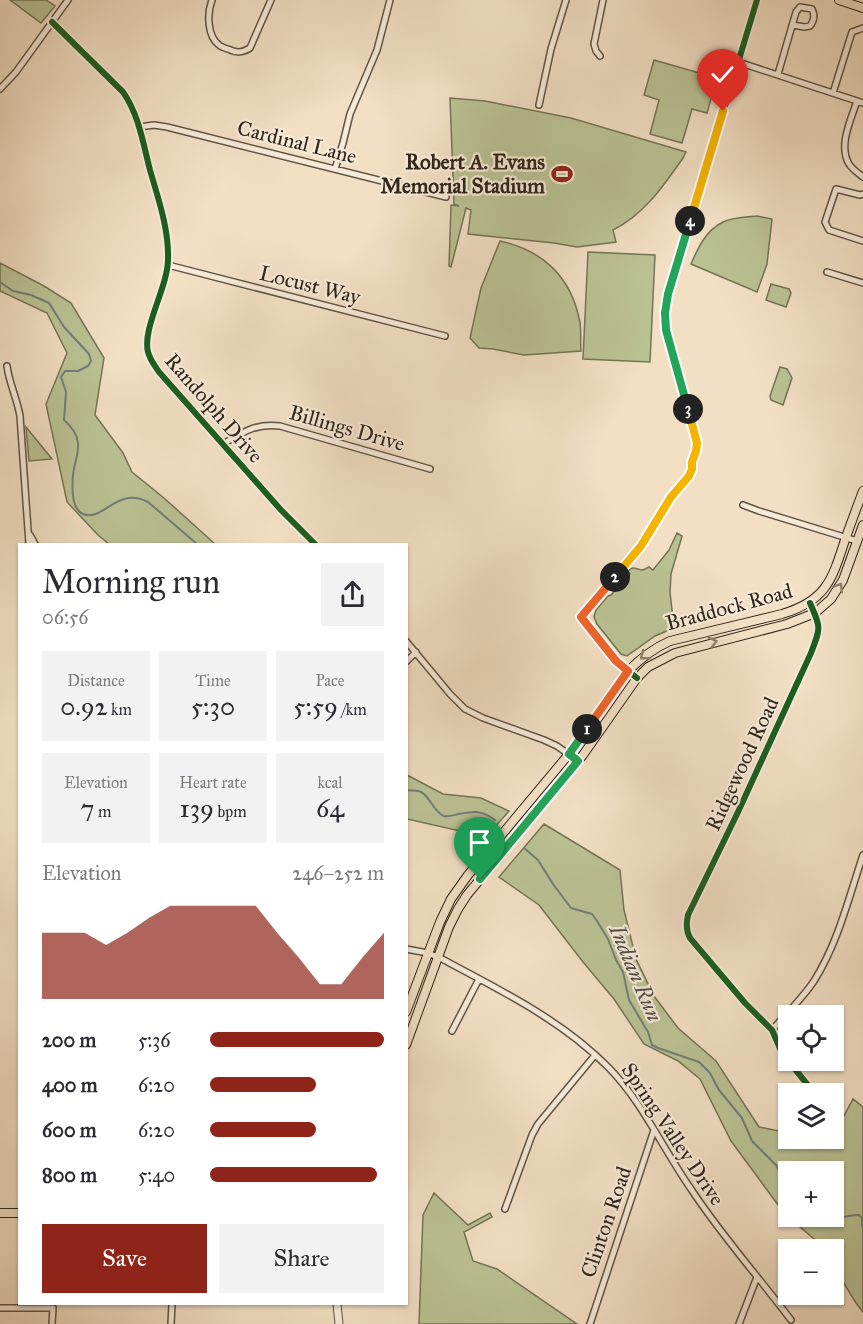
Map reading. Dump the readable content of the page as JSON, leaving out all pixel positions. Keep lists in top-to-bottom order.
{
  "streets": {
    "main road": ["Braddock Road"],
    "street": [
      "Cardinal Lane",
      "Locust Way",
      "Randolph Drive",
      "Billings Drive",
      "Ridgewood Road",
      "Spring Valley Drive",
      "Clinton Road"
    ]
  },
  "crossings": [
    ["Cardinal Lane", "Randolph Drive"],
    ["Locust Way", "Randolph Drive"],
    ["Randolph Drive", "Billings Drive"],
    ["Braddock Road", "Ridgewood Road"],
    ["Braddock Road", "Spring Valley Drive"],
    ["Spring Valley Drive", "Clinton Road"]
  ],
  "water": ["Indian Run"],
  "places": {
    "sports": ["Robert A. Evans Memorial Stadium"]
  },
  "page": {
    "pins": [
      "4",
      "3",
      "2",
      "1"
    ],
    "heading": ["Morning run", "06:56"],
    "stats": [
      ["Distance", "0.92 km"],
      ["Time", "5:30"],
      ["Pace", "5:59 /km"],
      ["Elevation", "7 m"],
      ["Heart rate", "139 bpm"],
      ["kcal", "64"]
    ],
    "chart": ["Elevation", "246–252 m"],
    "map_buttons": ["+", "−"],
    "list": [
      {
        "name": "200 m",
        "note": "5:36"
      },
      {
        "name": "400 m",
        "note": "6:20"
      },
      {
        "name": "600 m",
        "note": "6:20"
      },
      {
        "name": "800 m",
        "note": "5:40"
      }
    ],
    "buttons": ["Save", "Share"]
  }
}
